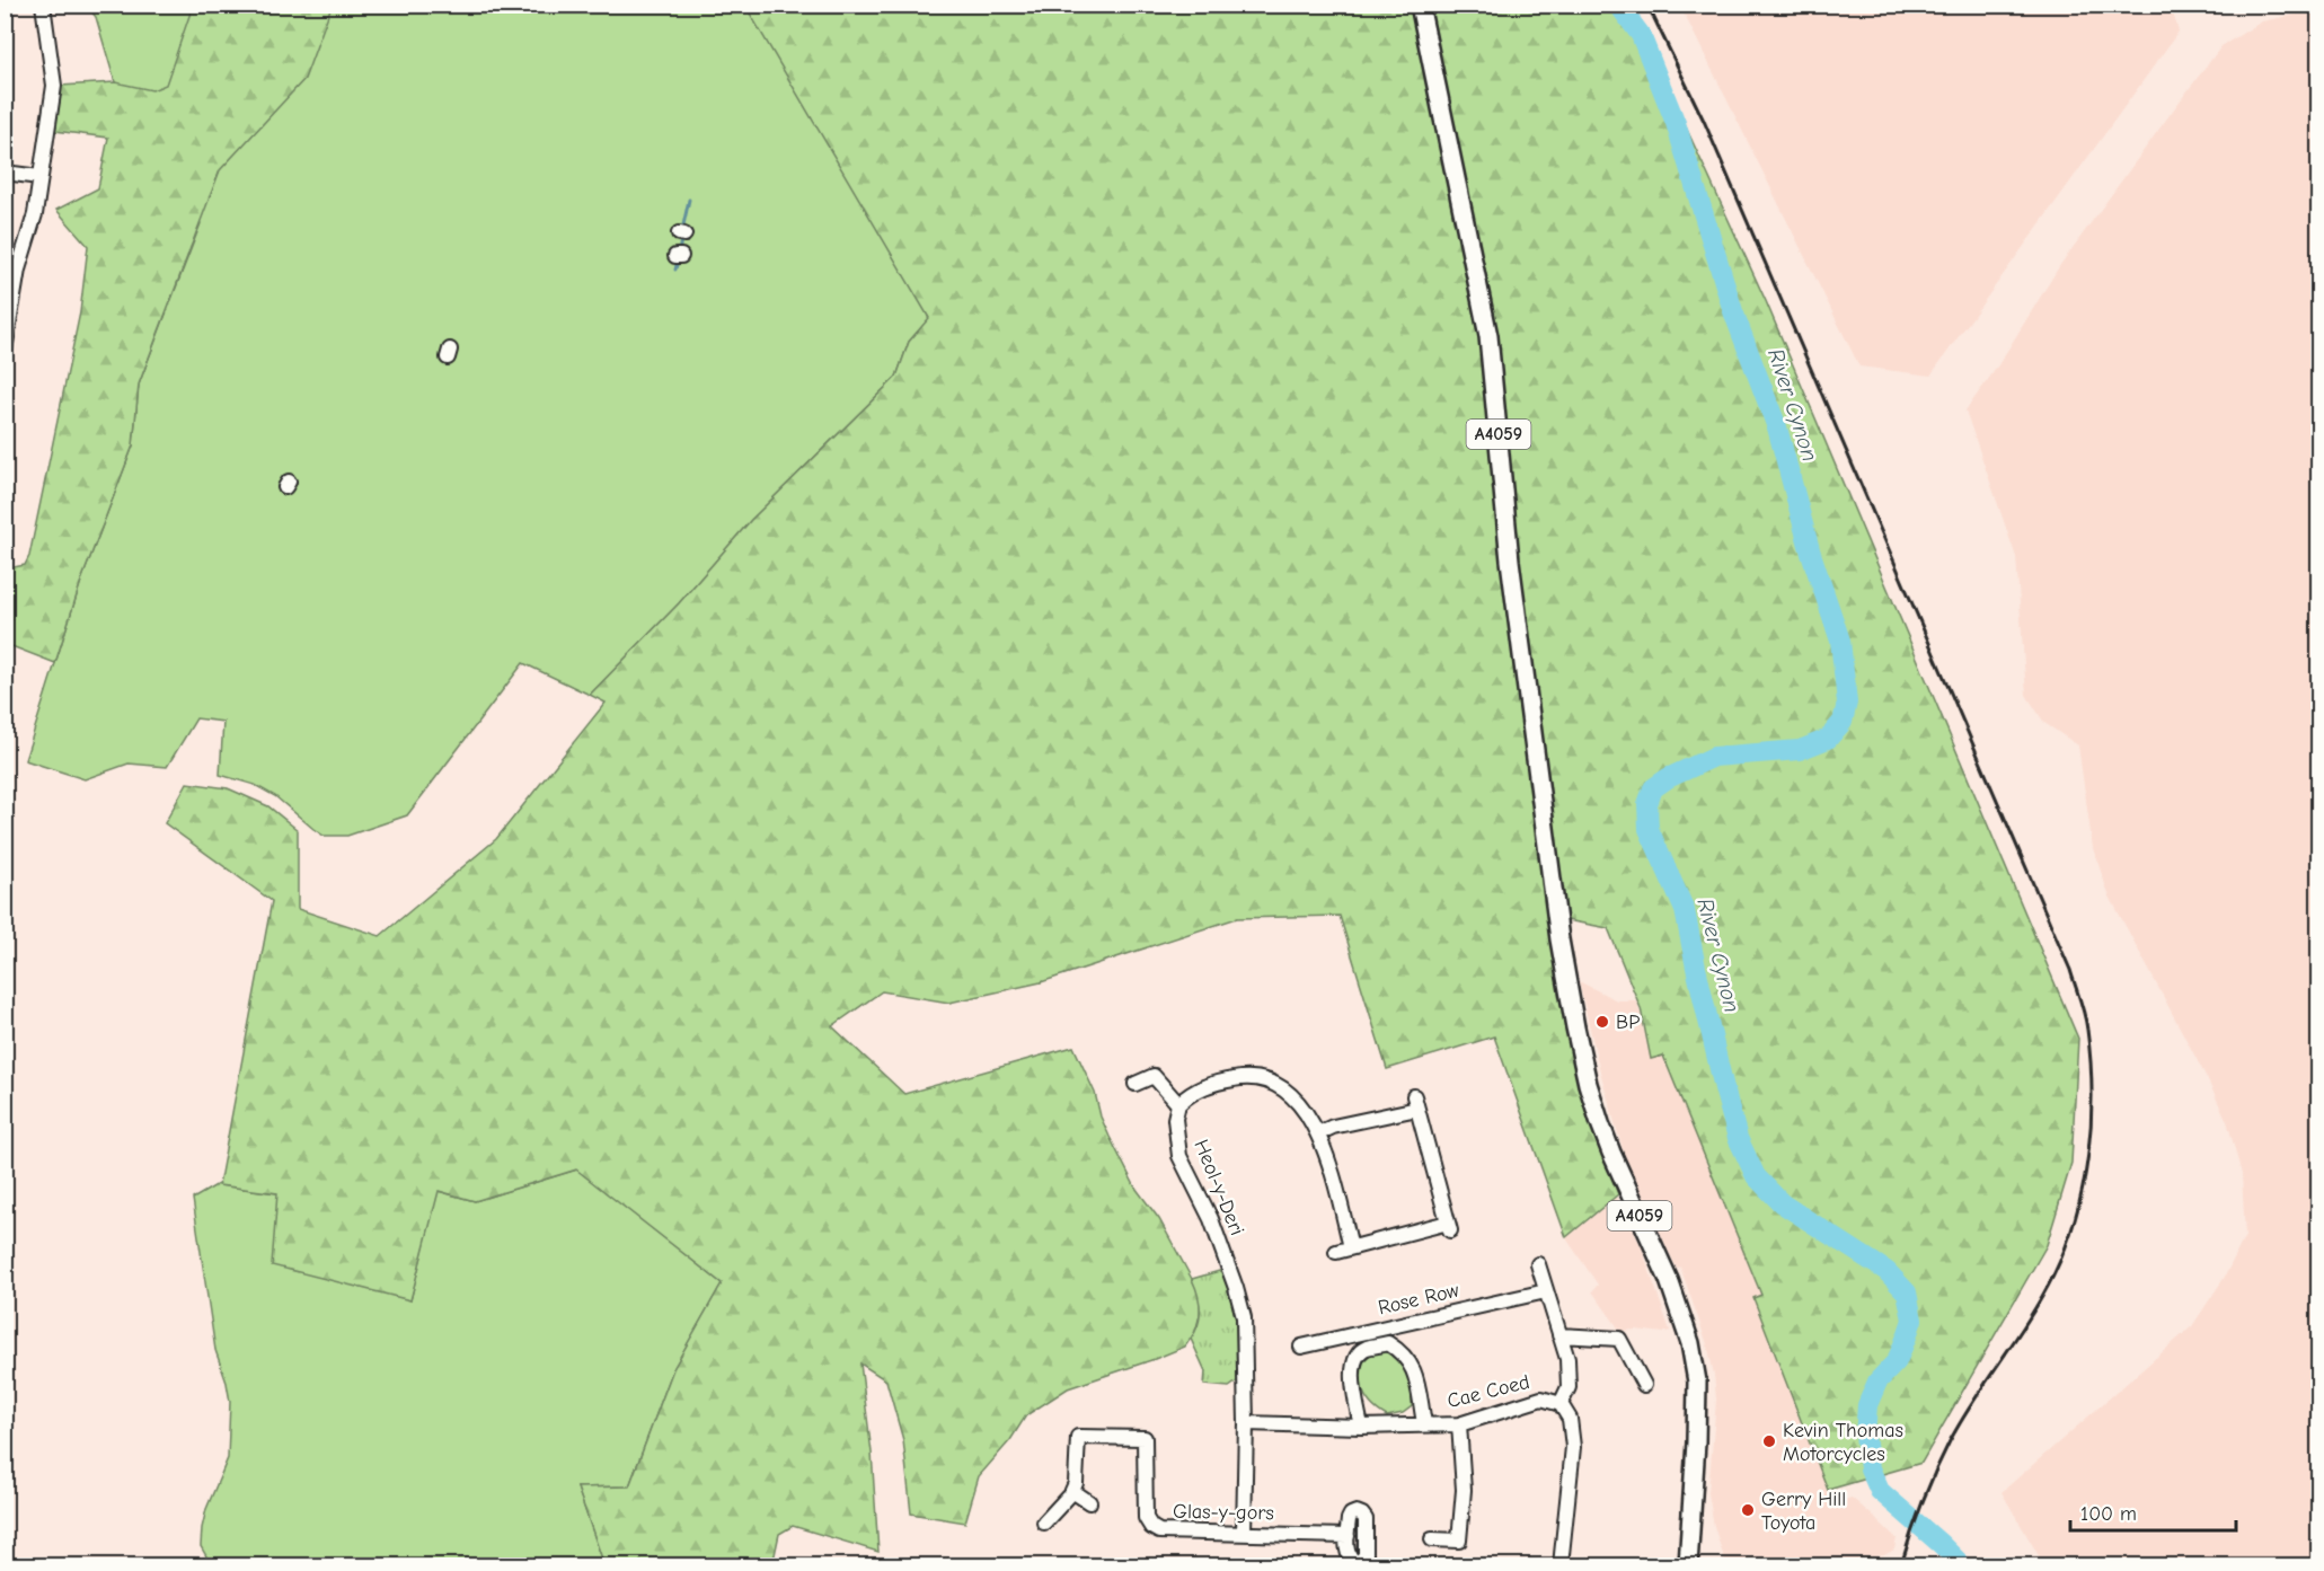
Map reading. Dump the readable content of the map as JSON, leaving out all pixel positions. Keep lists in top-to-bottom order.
{
  "streets": {
    "main road": ["A4059"],
    "street": [
      "Heol-y-Deri",
      "Rose Row",
      "Cae Coed",
      "Glas-y-gors"
    ]
  },
  "crossings": [
    ["Heol-y-Deri", "Cae Coed"],
    ["Heol-y-Deri", "Glas-y-gors"]
  ],
  "water": ["River Cynon"],
  "places": ["BP", "Kevin Thomas Motorcycles", "Gerry Hill Toyota"],
  "scale_bar": "100 m"
}
